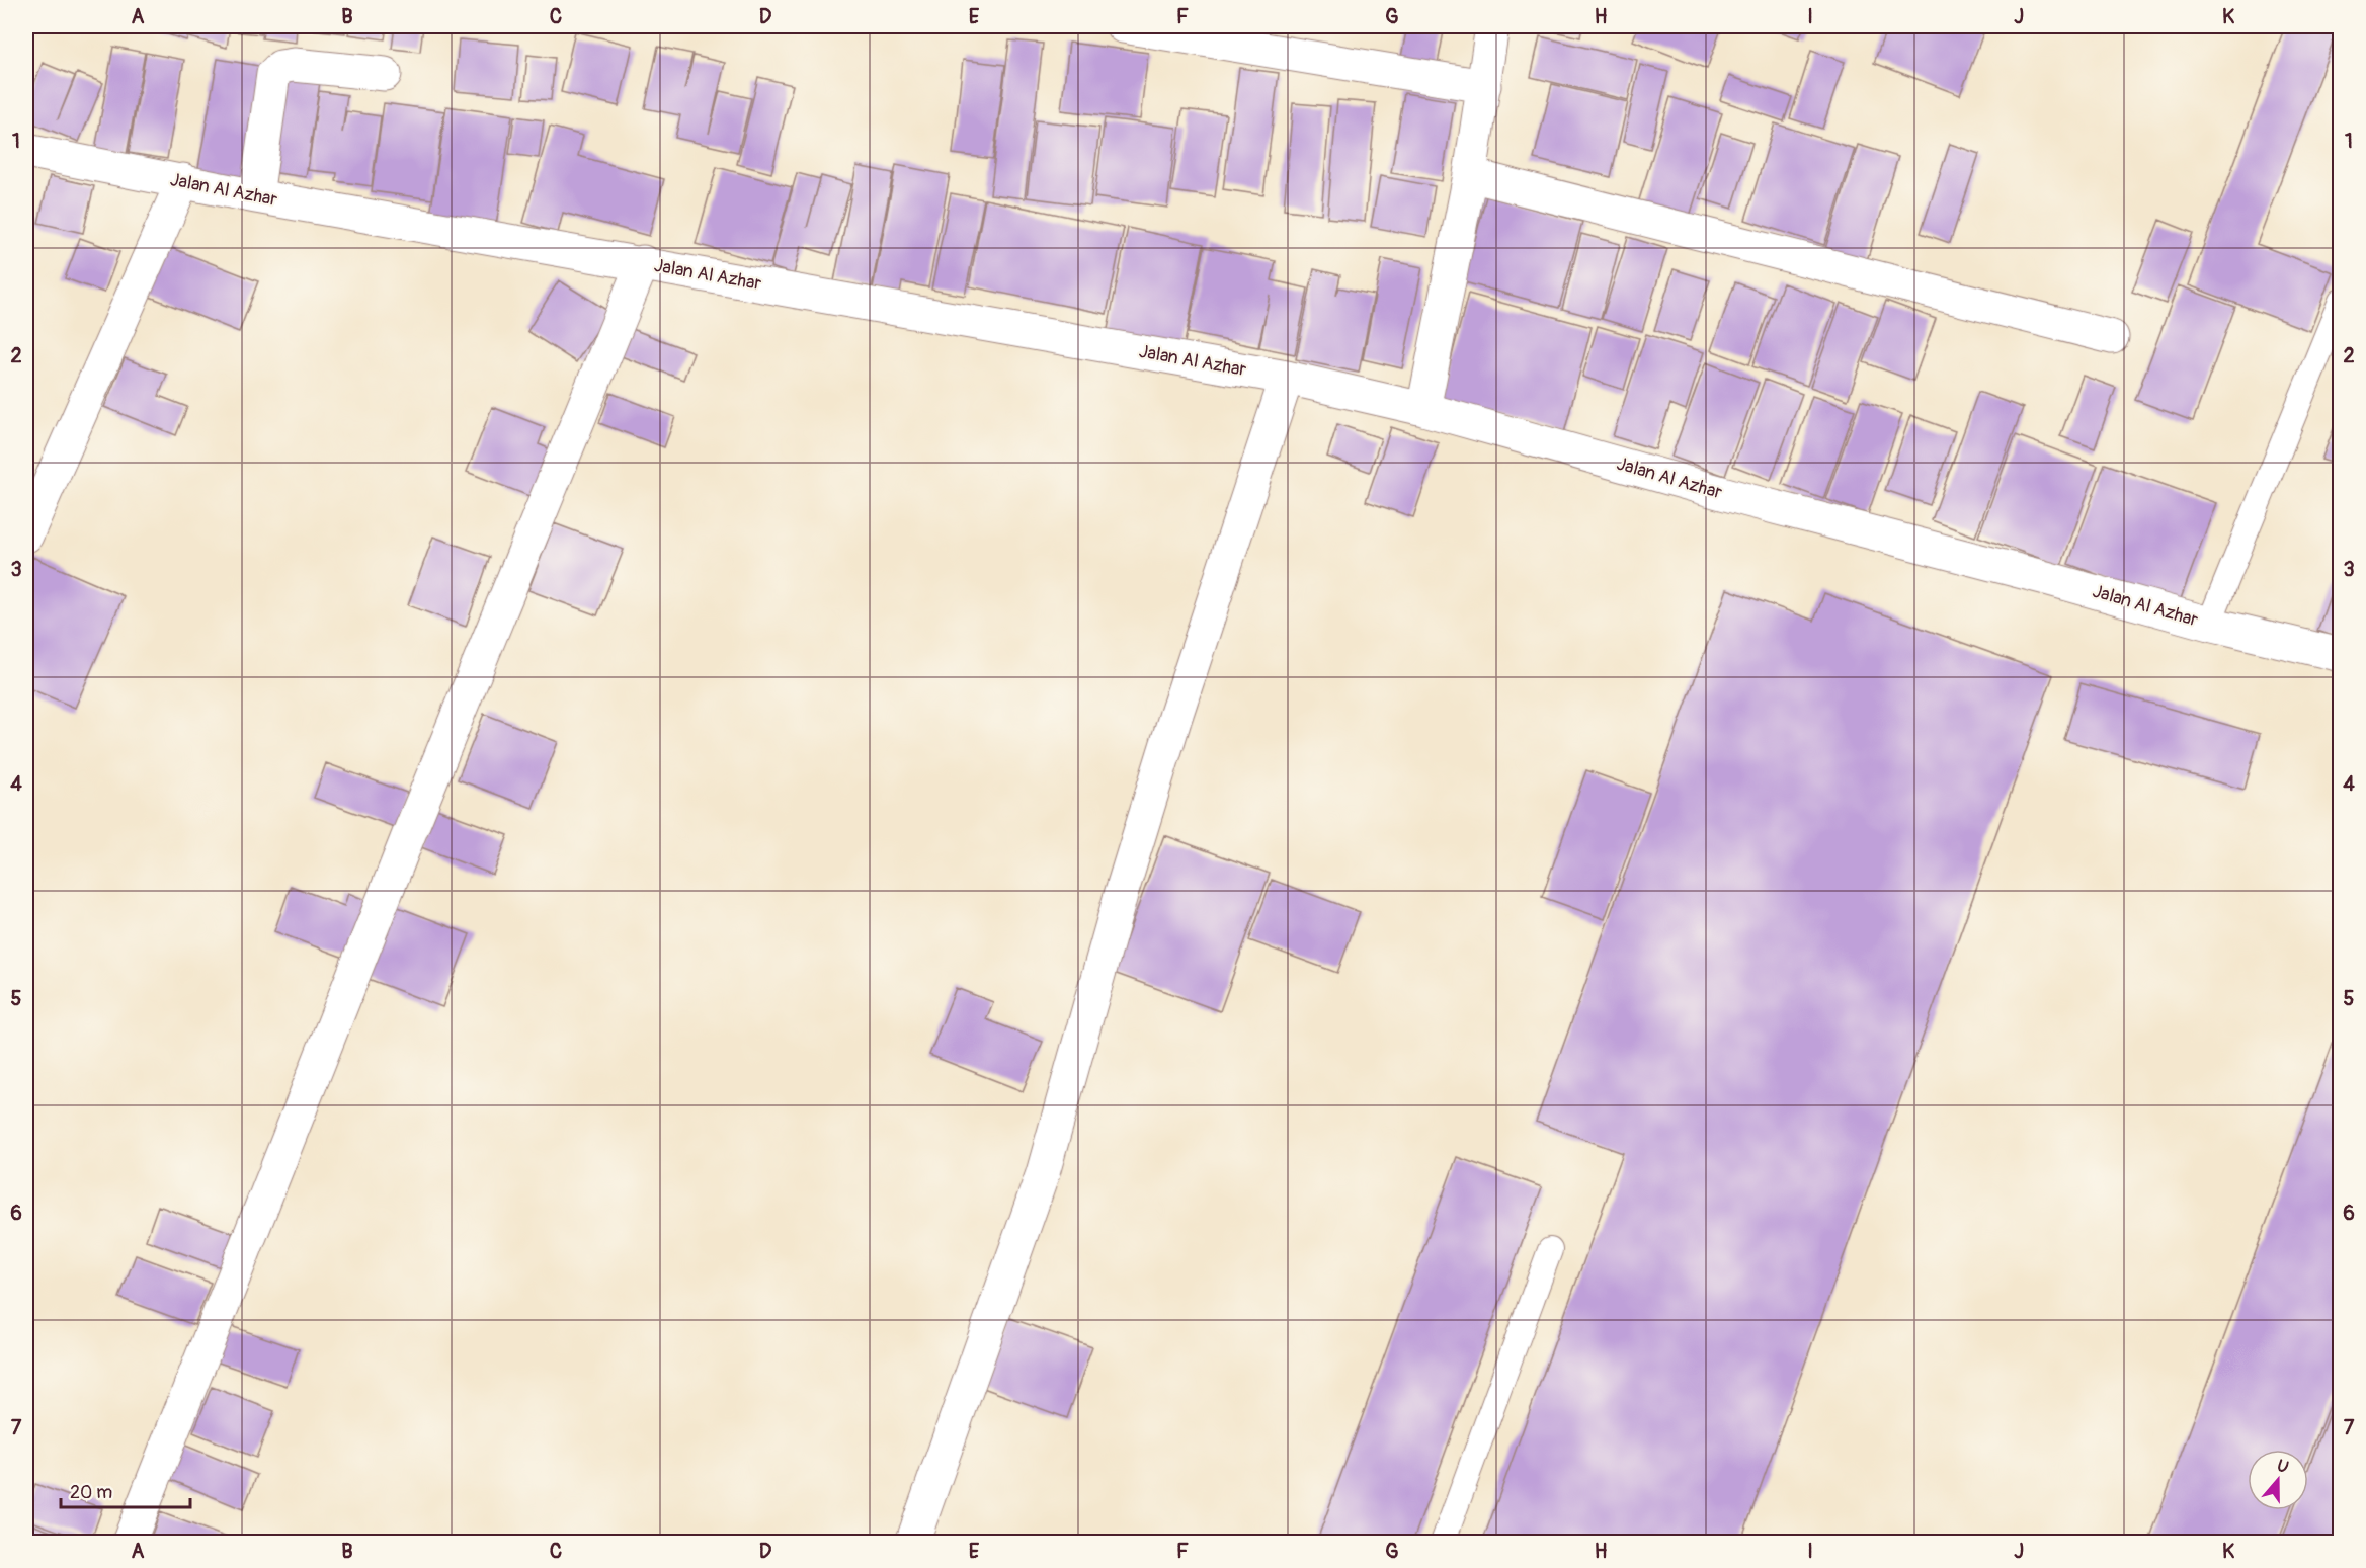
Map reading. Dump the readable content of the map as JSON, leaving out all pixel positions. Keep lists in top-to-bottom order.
{
  "streets": {
    "street": ["Jalan Al Azhar"]
  },
  "scale_bar": "20 m",
  "north": "top",
  "grid": {
    "columns": [
      "A",
      "B",
      "C",
      "D",
      "E",
      "F",
      "G",
      "H",
      "I",
      "J",
      "K"
    ],
    "rows": [
      "1",
      "2",
      "3",
      "4",
      "5",
      "6",
      "7"
    ]
  }
}
